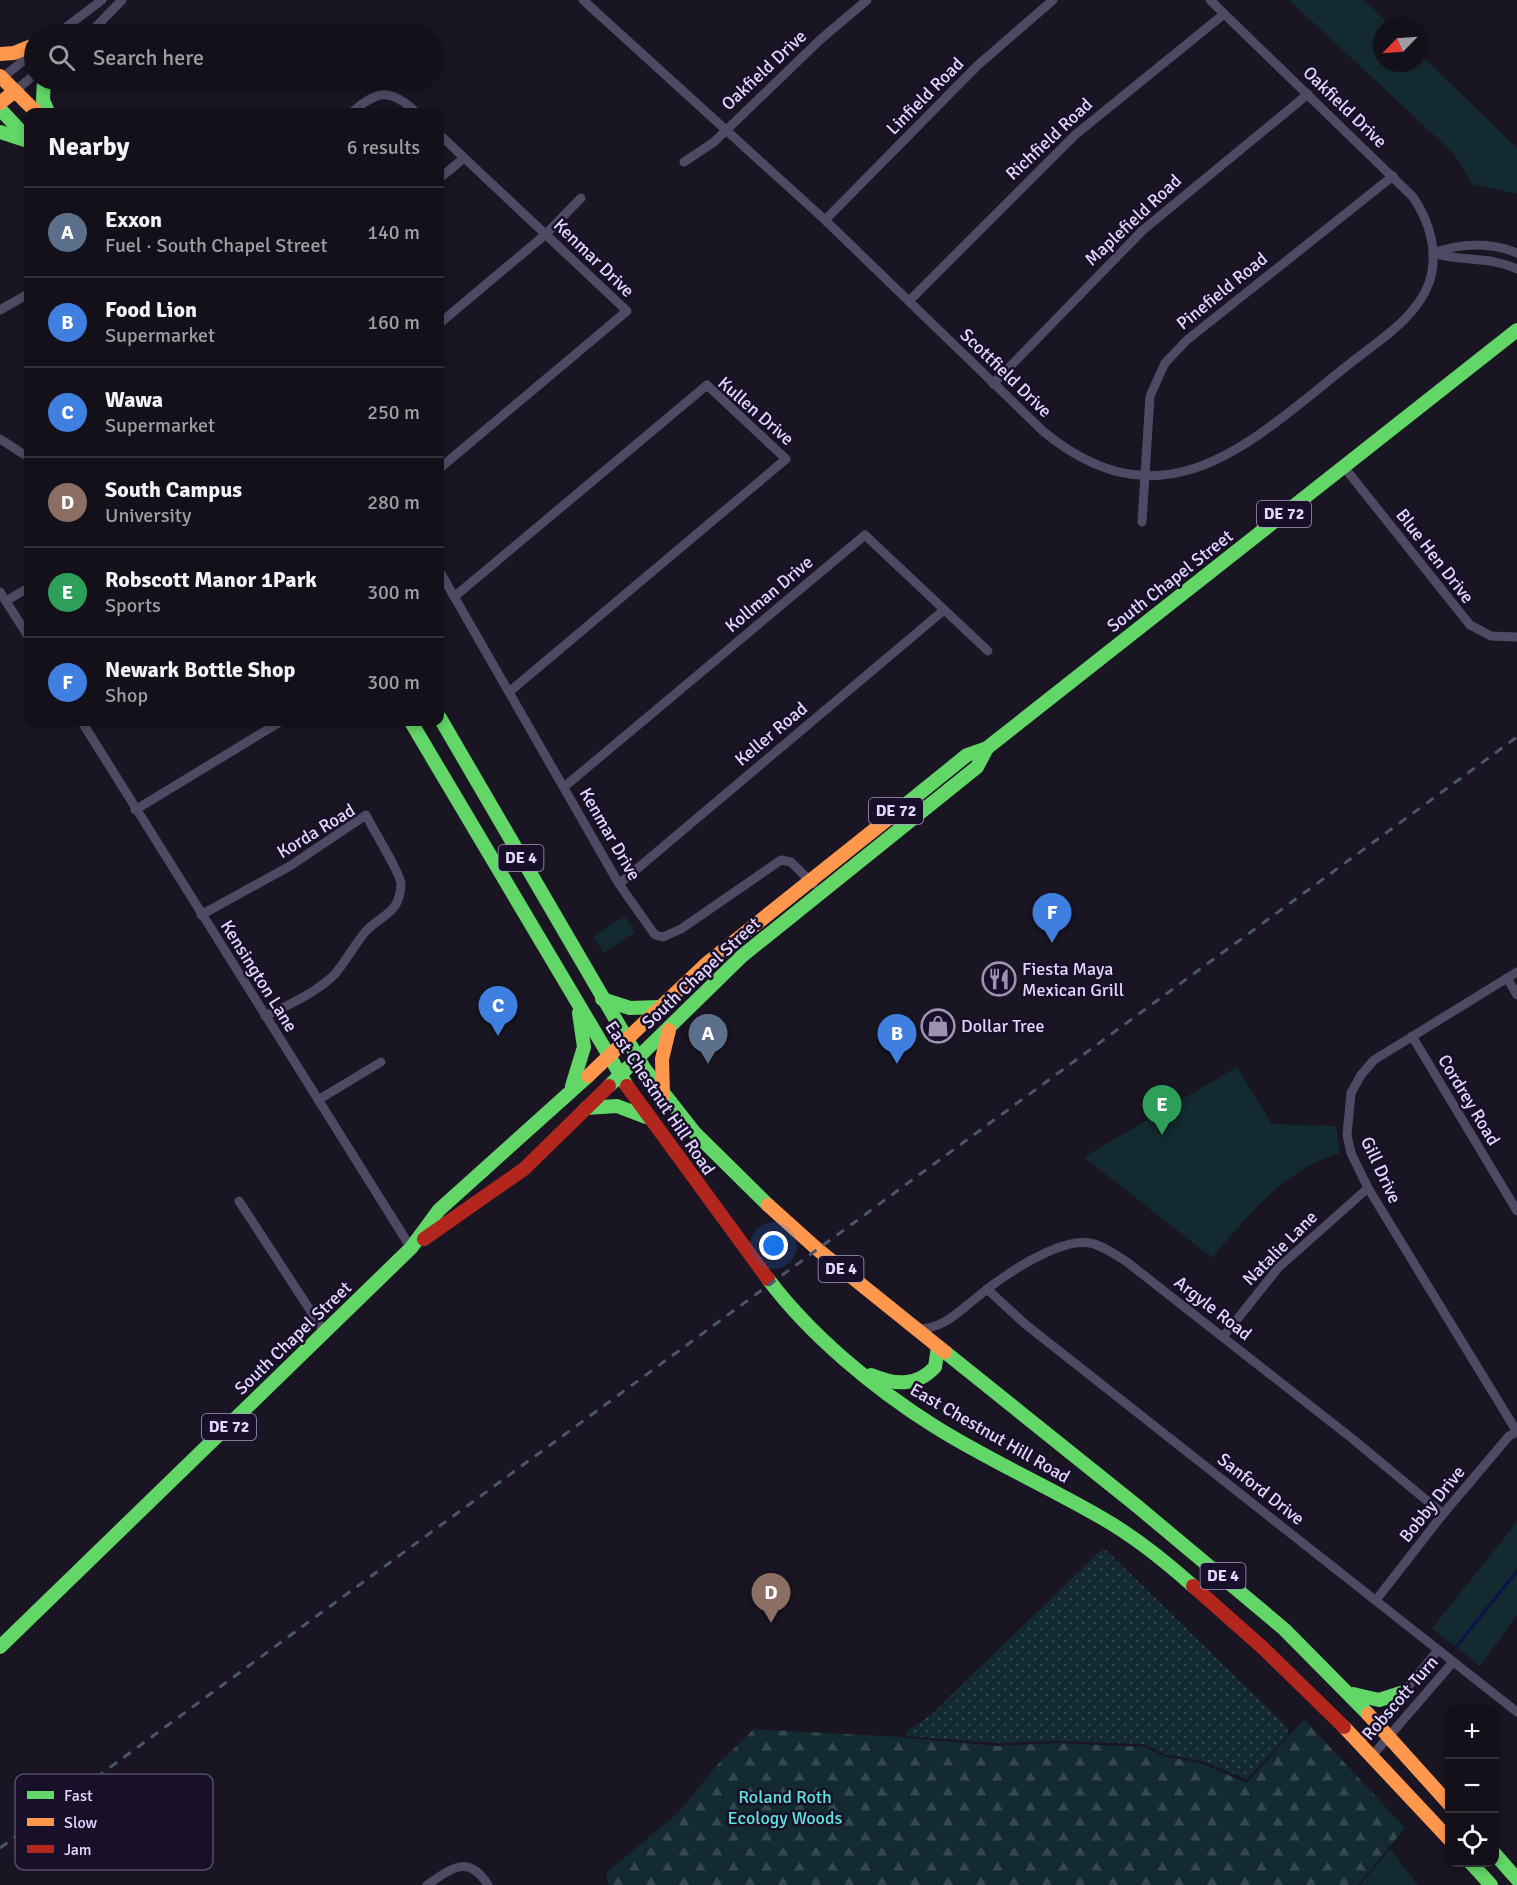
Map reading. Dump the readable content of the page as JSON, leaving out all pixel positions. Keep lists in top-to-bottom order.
{
  "streets": {
    "main road": [
      "DE 72",
      "South Chapel Street",
      "DE 4",
      "East Chestnut Hill Road"
    ],
    "street": [
      "Oakfield Drive",
      "Linfield Road",
      "Richfield Road",
      "Maplefield Road",
      "Kenmar Drive",
      "Pinefield Road",
      "Scottfield Drive",
      "Kullen Drive",
      "Blue Hen Drive",
      "Kollman Drive",
      "Keller Road",
      "Korda Road",
      "Kensington Lane",
      "Cordrey Road",
      "Gill Drive",
      "Natalie Lane",
      "Argyle Road",
      "Sanford Drive",
      "Bobby Drive",
      "Robscott Turn"
    ]
  },
  "crossings": [
    ["Oakfield Drive", "Richfield Road"],
    ["Oakfield Drive", "Maplefield Road"],
    ["Oakfield Drive", "Pinefield Road"],
    ["Oakfield Drive", "Scottfield Drive"],
    ["Linfield Road", "Scottfield Drive"],
    ["Richfield Road", "Scottfield Drive"],
    ["Maplefield Road", "Scottfield Drive"],
    ["Kenmar Drive", "Kullen Drive"],
    ["Kenmar Drive", "South Chapel Street"],
    ["Kenmar Drive", "Kollman Drive"],
    ["Kenmar Drive", "Keller Road"],
    ["Pinefield Road", "Scottfield Drive"],
    ["Blue Hen Drive", "South Chapel Street"],
    ["South Chapel Street", "Kensington Lane"],
    ["South Chapel Street", "East Chestnut Hill Road"],
    ["Kollman Drive", "Keller Road"],
    ["Korda Road", "Kensington Lane"],
    ["East Chestnut Hill Road", "Argyle Road"],
    ["East Chestnut Hill Road", "Robscott Turn"],
    ["Cordrey Road", "Gill Drive"],
    ["Gill Drive", "Natalie Lane"],
    ["Gill Drive", "Bobby Drive"],
    ["Natalie Lane", "Argyle Road"],
    ["Argyle Road", "Sanford Drive"],
    ["Argyle Road", "Bobby Drive"],
    ["Sanford Drive", "Bobby Drive"],
    ["Sanford Drive", "Robscott Turn"]
  ],
  "parks": ["Roland Roth Ecology Woods"],
  "places": {
    "restaurant": ["Fiesta Maya Mexican Grill"],
    "shop": ["Dollar Tree"]
  },
  "legend": ["Fast", "Slow", "Jam"],
  "north": "bottom left",
  "page": {
    "search": "Search here",
    "heading": ["Nearby", "6 results"],
    "list": [
      {
        "mark": "A",
        "name": "Exxon",
        "note": "Fuel · South Chapel Street",
        "value": "140 m"
      },
      {
        "mark": "B",
        "name": "Food Lion",
        "note": "Supermarket",
        "value": "160 m"
      },
      {
        "mark": "C",
        "name": "Wawa",
        "note": "Supermarket",
        "value": "250 m"
      },
      {
        "mark": "D",
        "name": "South Campus",
        "note": "University",
        "value": "280 m"
      },
      {
        "mark": "E",
        "name": "Robscott Manor 1Park",
        "note": "Sports",
        "value": "300 m"
      },
      {
        "mark": "F",
        "name": "Newark Bottle Shop",
        "note": "Shop",
        "value": "300 m"
      }
    ],
    "pins": [
      "F",
      "C",
      "A",
      "B",
      "E",
      "D"
    ],
    "map_buttons": ["+", "−"]
  }
}
